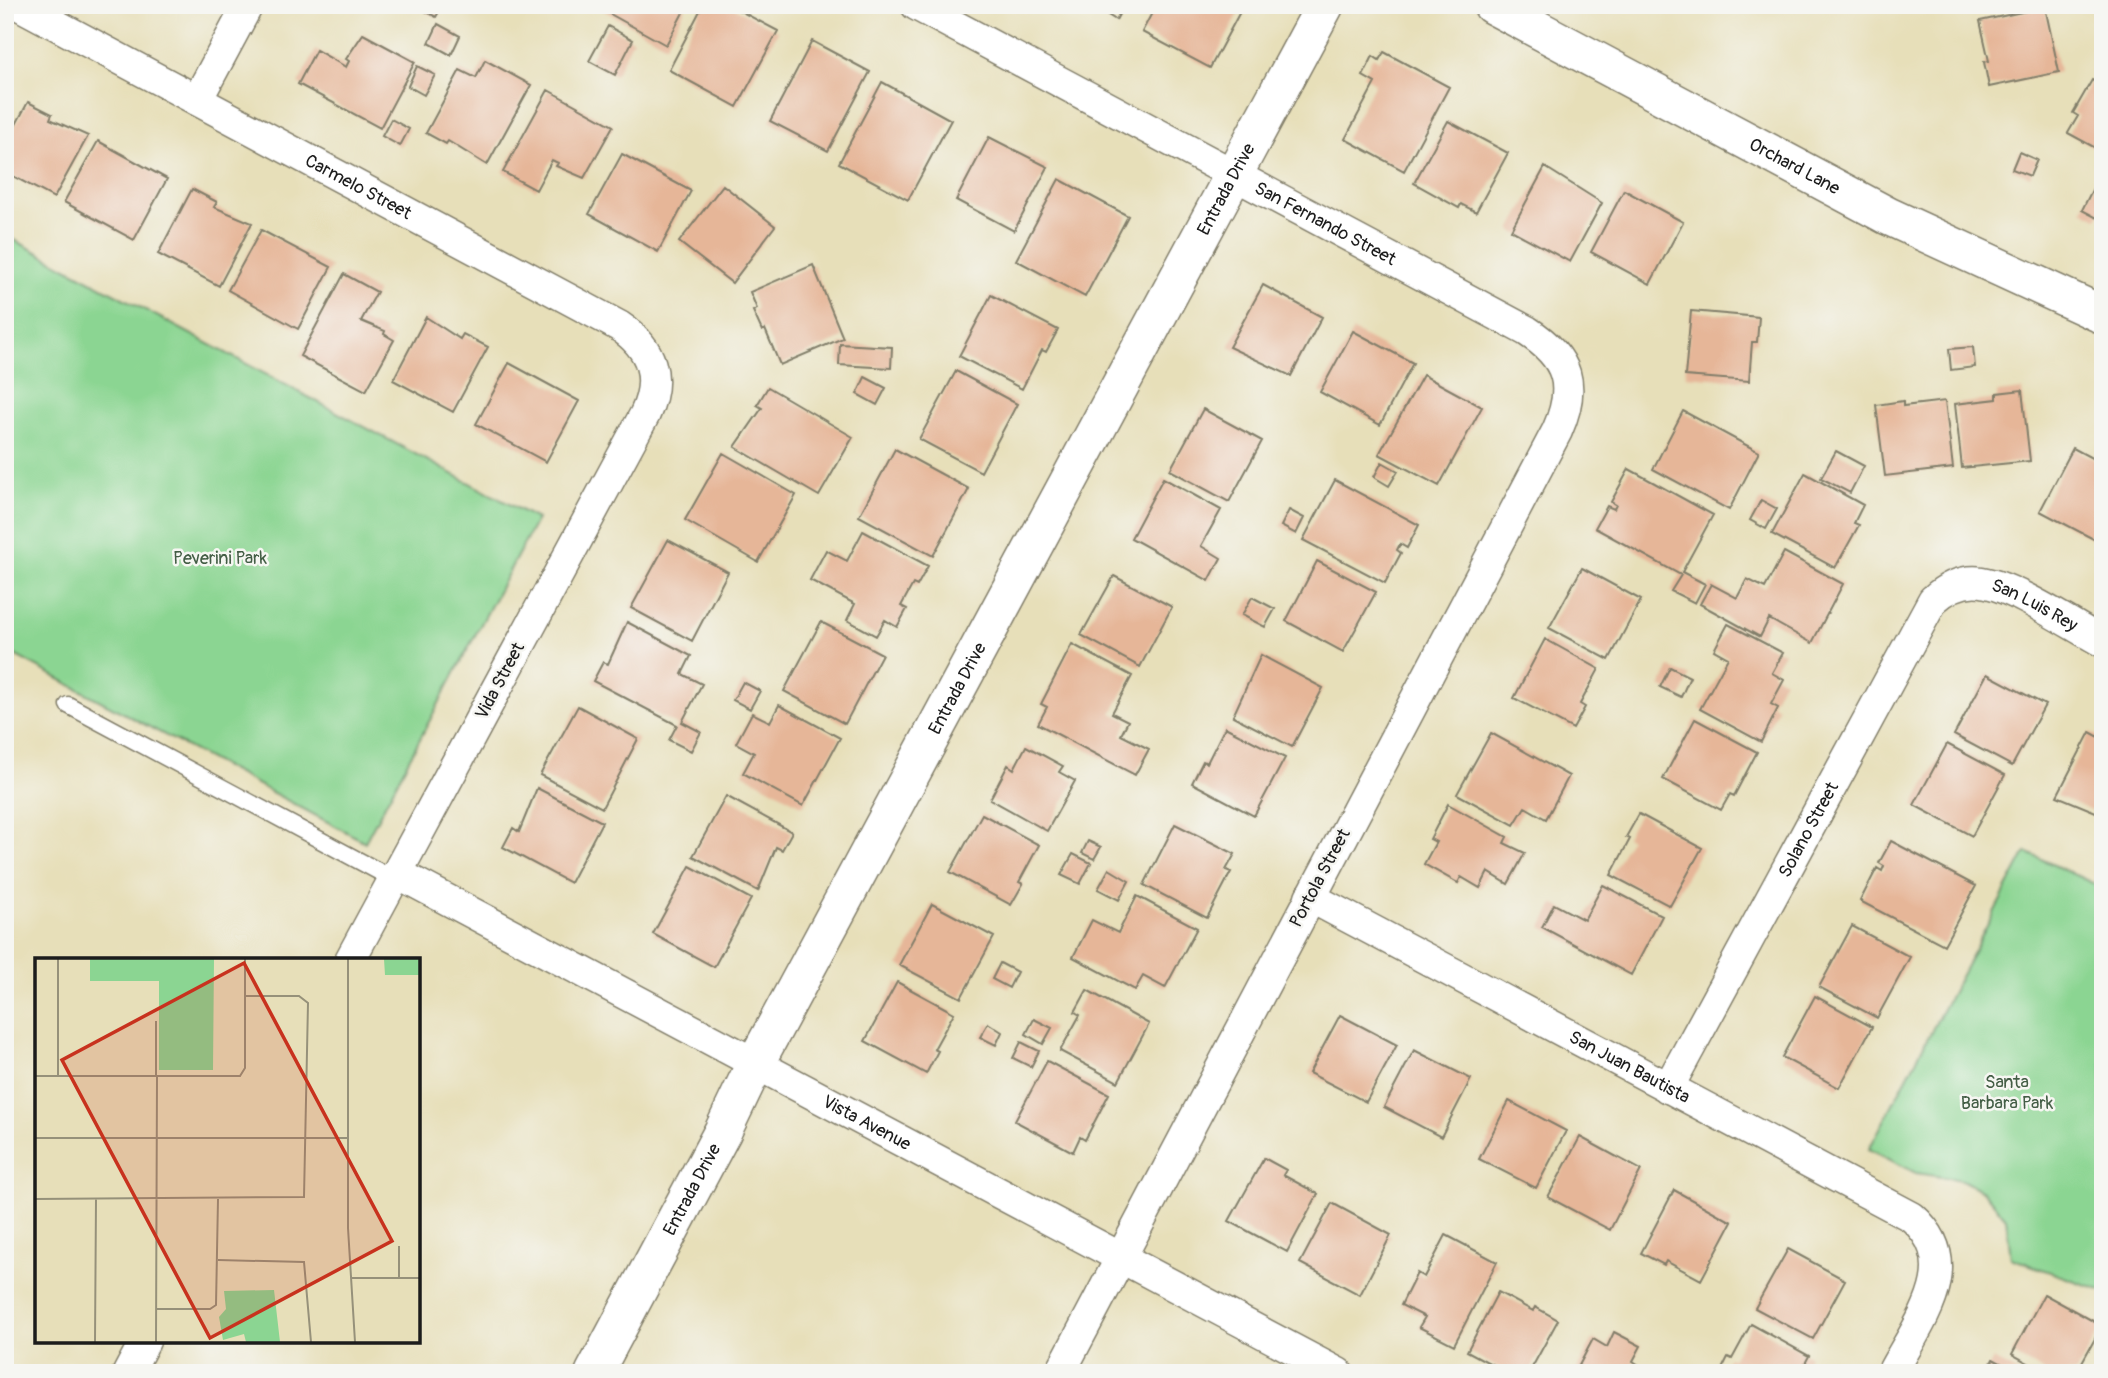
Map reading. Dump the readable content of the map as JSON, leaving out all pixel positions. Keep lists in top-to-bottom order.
{
  "streets": {
    "street": [
      "Orchard Lane",
      "Carmelo Street",
      "Entrada Drive",
      "San Fernando Street",
      "San Luis Rey",
      "Vida Street",
      "Solano Street",
      "Portola Street",
      "San Juan Bautista",
      "Vista Avenue"
    ]
  },
  "crossings": [
    ["Carmelo Street", "Vida Street"],
    ["Entrada Drive", "San Fernando Street"],
    ["Entrada Drive", "Vista Avenue"],
    ["San Fernando Street", "Portola Street"],
    ["San Luis Rey", "Solano Street"],
    ["Vida Street", "Vista Avenue"],
    ["Solano Street", "San Juan Bautista"],
    ["Portola Street", "San Juan Bautista"],
    ["Portola Street", "Vista Avenue"]
  ],
  "parks": ["Peverini Park", "Santa Barbara Park"]
}
